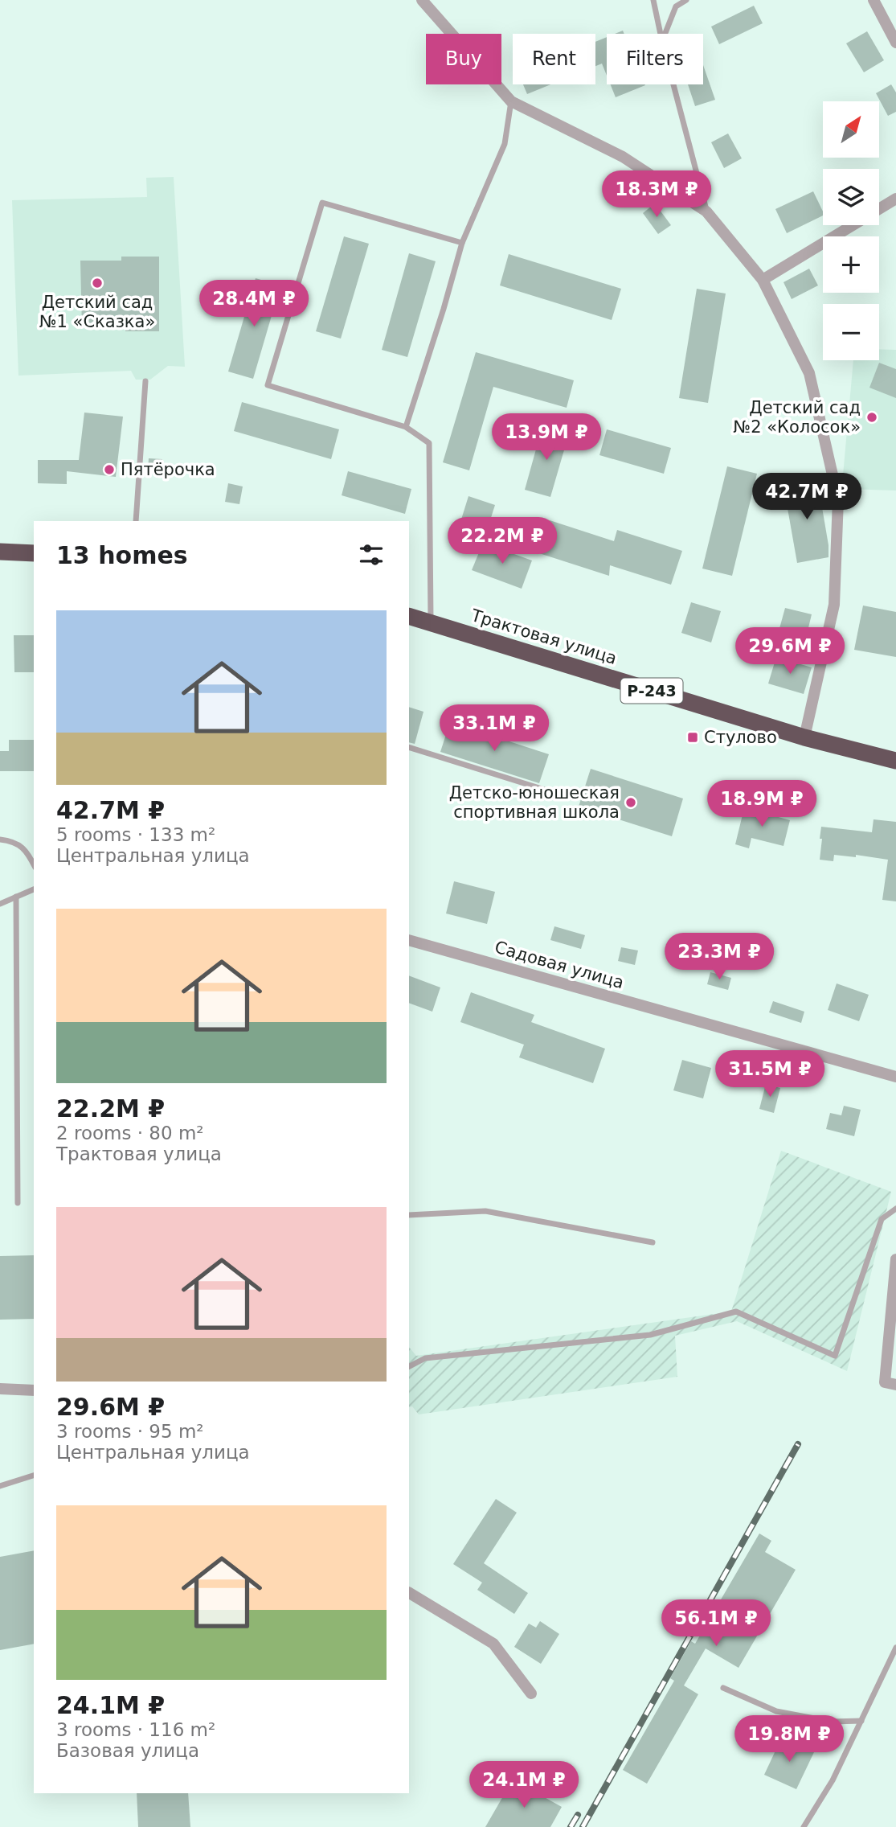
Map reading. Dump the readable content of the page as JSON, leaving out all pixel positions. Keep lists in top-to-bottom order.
{
  "streets": {
    "highway": ["Трактовая улица", "Р-243"],
    "street": ["Садовая улица"]
  },
  "places": {
    "other": [
      "Детский сад №1 «Сказка»",
      "Детский сад №2 «Колосок»",
      "Пятёрочка",
      "Детско-юношеская спортивная школа"
    ],
    "transit": ["Стулово"]
  },
  "north": "top right",
  "page": {
    "chip": ["Buy", "Rent", "Filters"],
    "map_buttons": ["+", "−"],
    "price": [
      "18.3M ₽",
      "28.4M ₽",
      "13.9M ₽",
      "42.7M ₽",
      "22.2M ₽",
      "29.6M ₽",
      "33.1M ₽",
      "18.9M ₽",
      "23.3M ₽",
      "31.5M ₽",
      "56.1M ₽",
      "19.8M ₽",
      "24.1M ₽"
    ],
    "heading": "13 homes",
    "list": [
      {
        "name": "42.7M ₽",
        "note": "5 rooms · 133 m² · Центральная улица"
      },
      {
        "name": "22.2M ₽",
        "note": "2 rooms · 80 m² · Трактовая улица"
      },
      {
        "name": "29.6M ₽",
        "note": "3 rooms · 95 m² · Центральная улица"
      },
      {
        "name": "24.1M ₽",
        "note": "3 rooms · 116 m² · Базовая улица"
      }
    ]
  }
}
